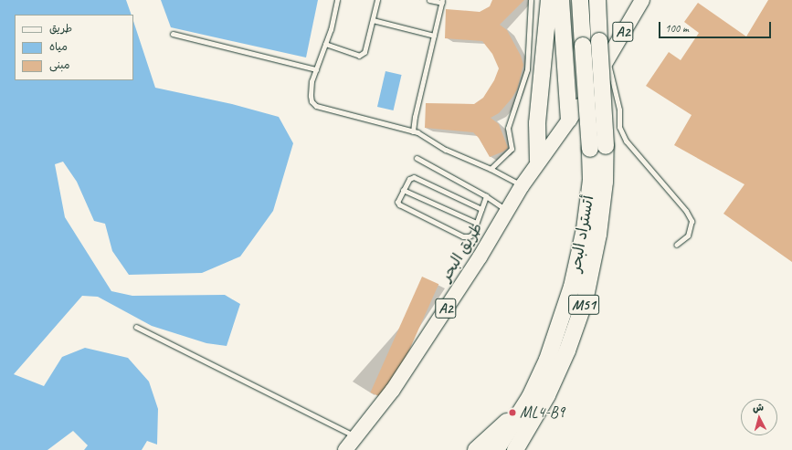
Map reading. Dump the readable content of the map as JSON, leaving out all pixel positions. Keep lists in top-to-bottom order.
{
  "streets": {
    "highway": ["أتستراد البحر", "M51"],
    "main road": ["A2", "طريق البحر"]
  },
  "places": ["ML4-B9"],
  "legend": ["طريق", "مياه", "مبنى"],
  "scale_bar": "100 m",
  "north": "top"
}
